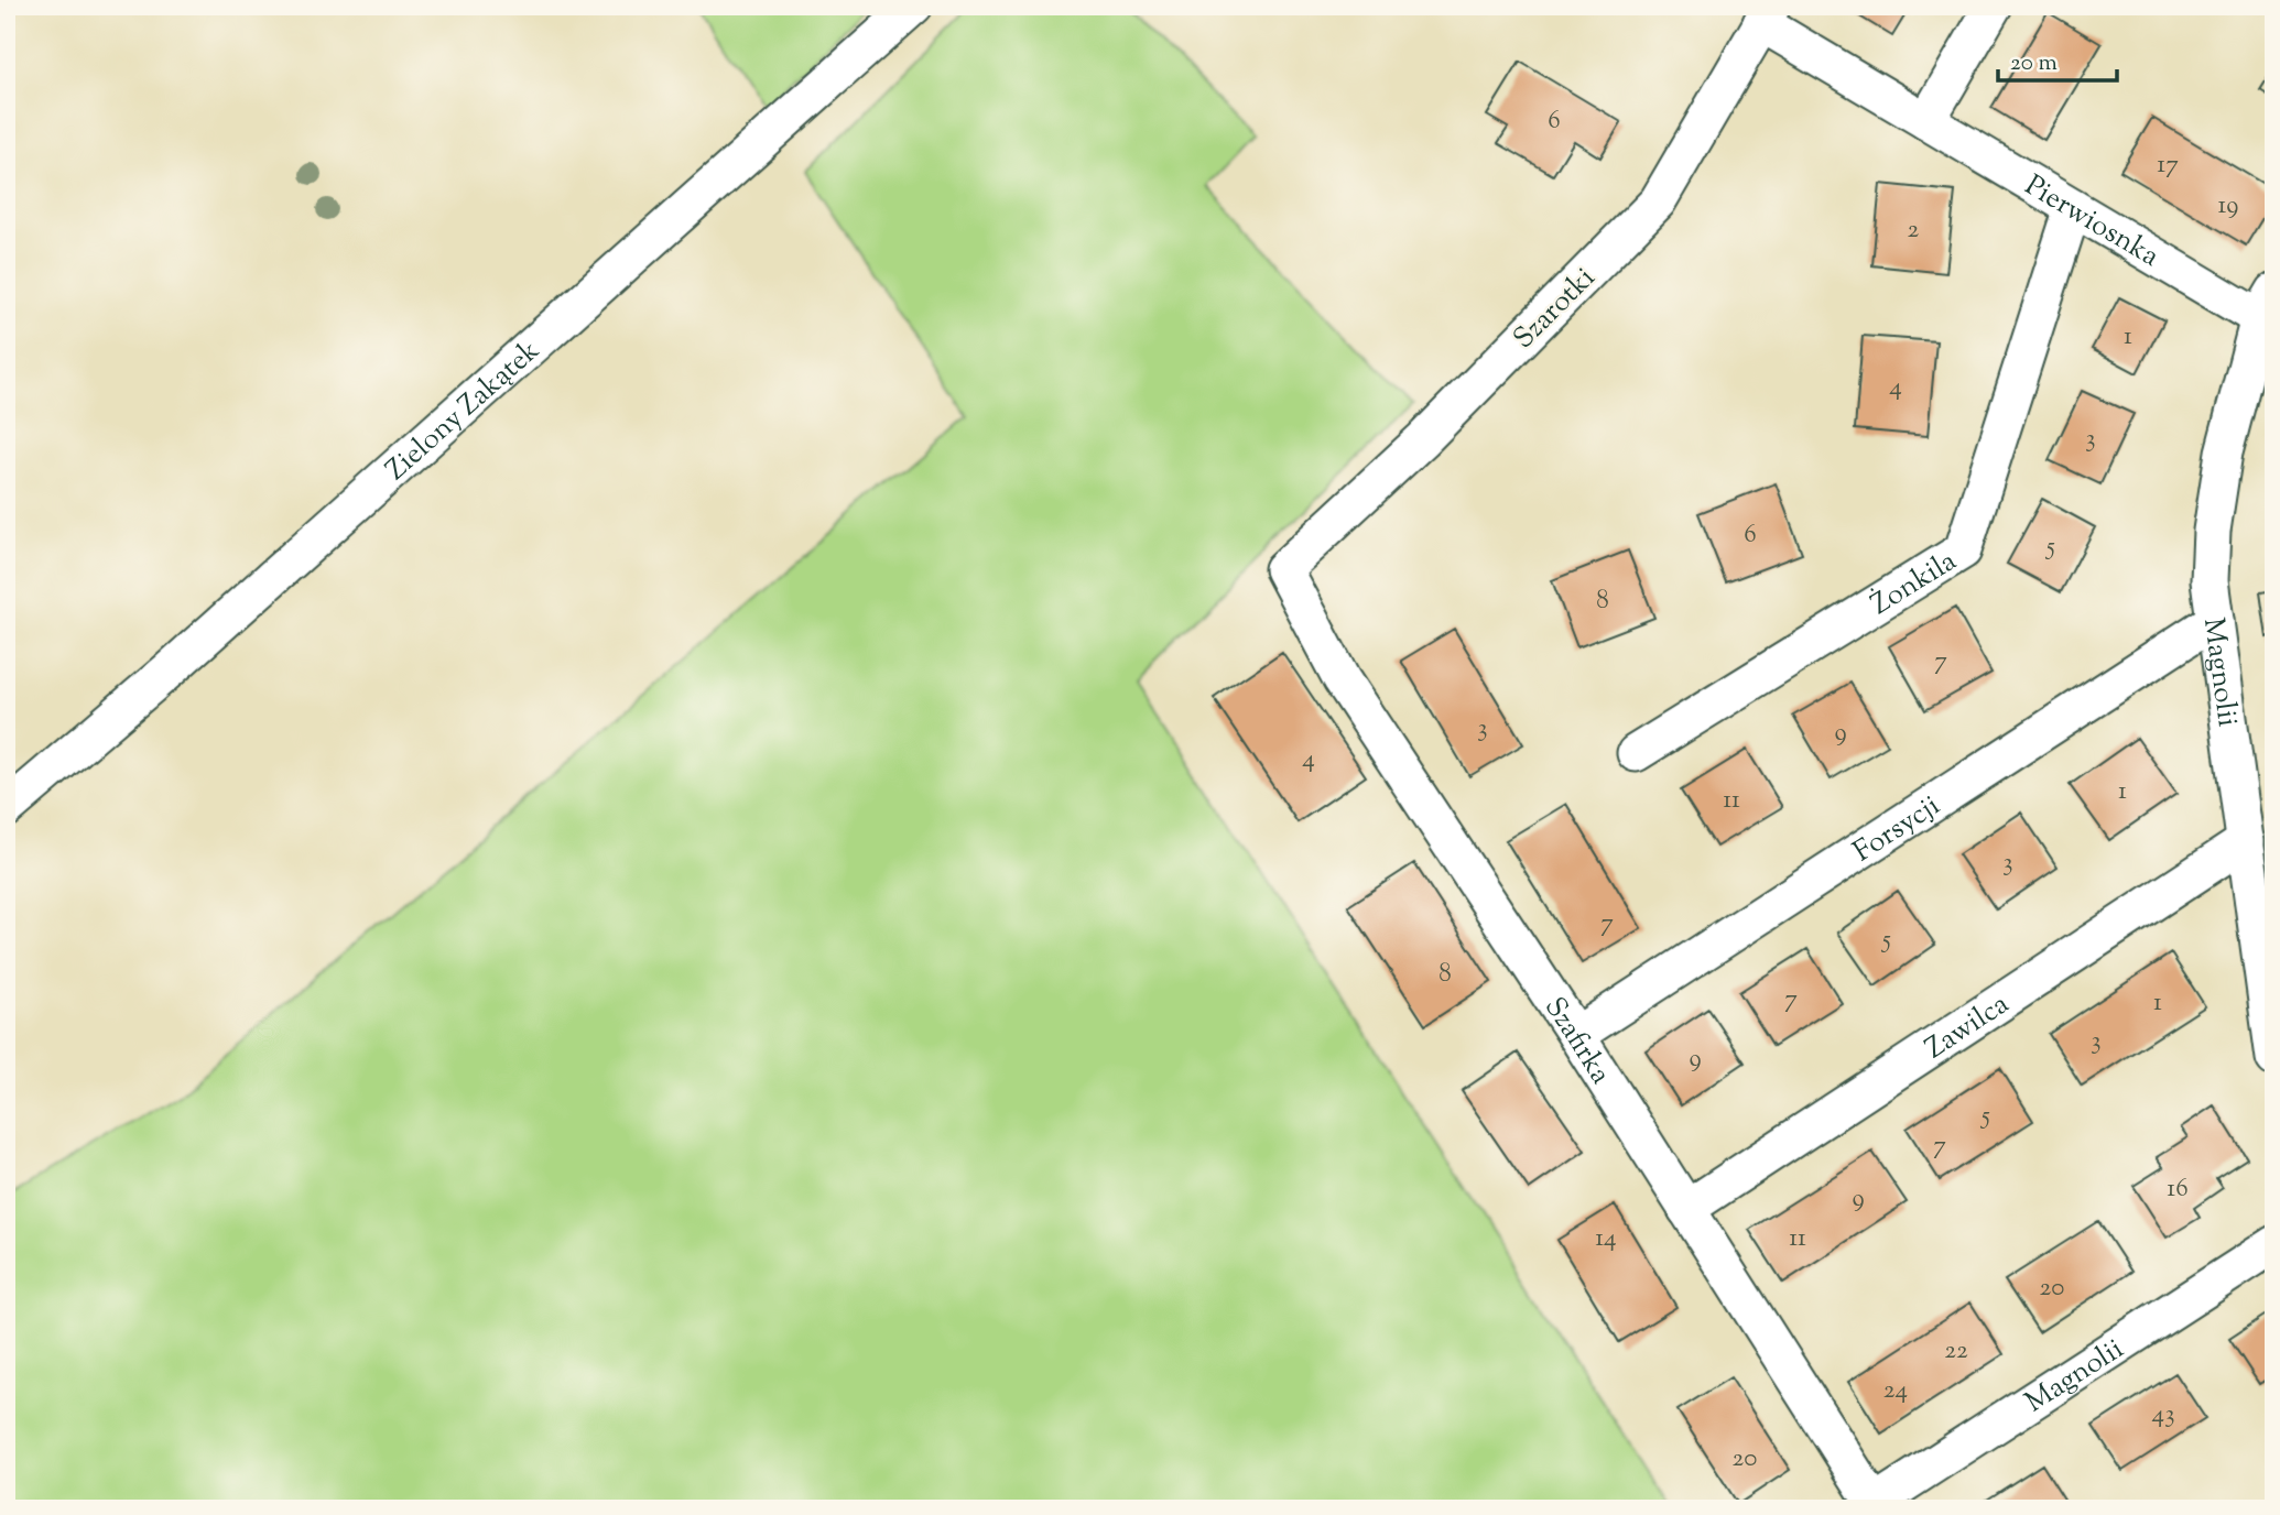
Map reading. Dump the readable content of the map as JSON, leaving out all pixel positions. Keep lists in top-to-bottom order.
{
  "streets": {
    "street": [
      "Pierwiosnka",
      "Szarotki",
      "Zielony Zakątek",
      "Żonkila",
      "Magnolii",
      "Forsycji",
      "Zawilca",
      "Szafirka"
    ]
  },
  "crossings": [
    ["Pierwiosnka", "Szarotki"],
    ["Pierwiosnka", "Żonkila"],
    ["Pierwiosnka", "Magnolii"],
    ["Szarotki", "Szafirka"],
    ["Magnolii", "Forsycji"],
    ["Magnolii", "Zawilca"],
    ["Magnolii", "Szafirka"],
    ["Forsycji", "Szafirka"],
    ["Zawilca", "Szafirka"]
  ],
  "house_numbers": [
    "6",
    "17",
    "19",
    "2",
    "1",
    "4",
    "3",
    "6",
    "5",
    "8",
    "7",
    "3",
    "9",
    "4",
    "1",
    "11",
    "3",
    "7",
    "5",
    "8",
    "7",
    "1",
    "3",
    "9",
    "5",
    "7",
    "16",
    "9",
    "14",
    "11",
    "20",
    "22",
    "24",
    "43",
    "20"
  ],
  "scale_bar": "20 m"
}
